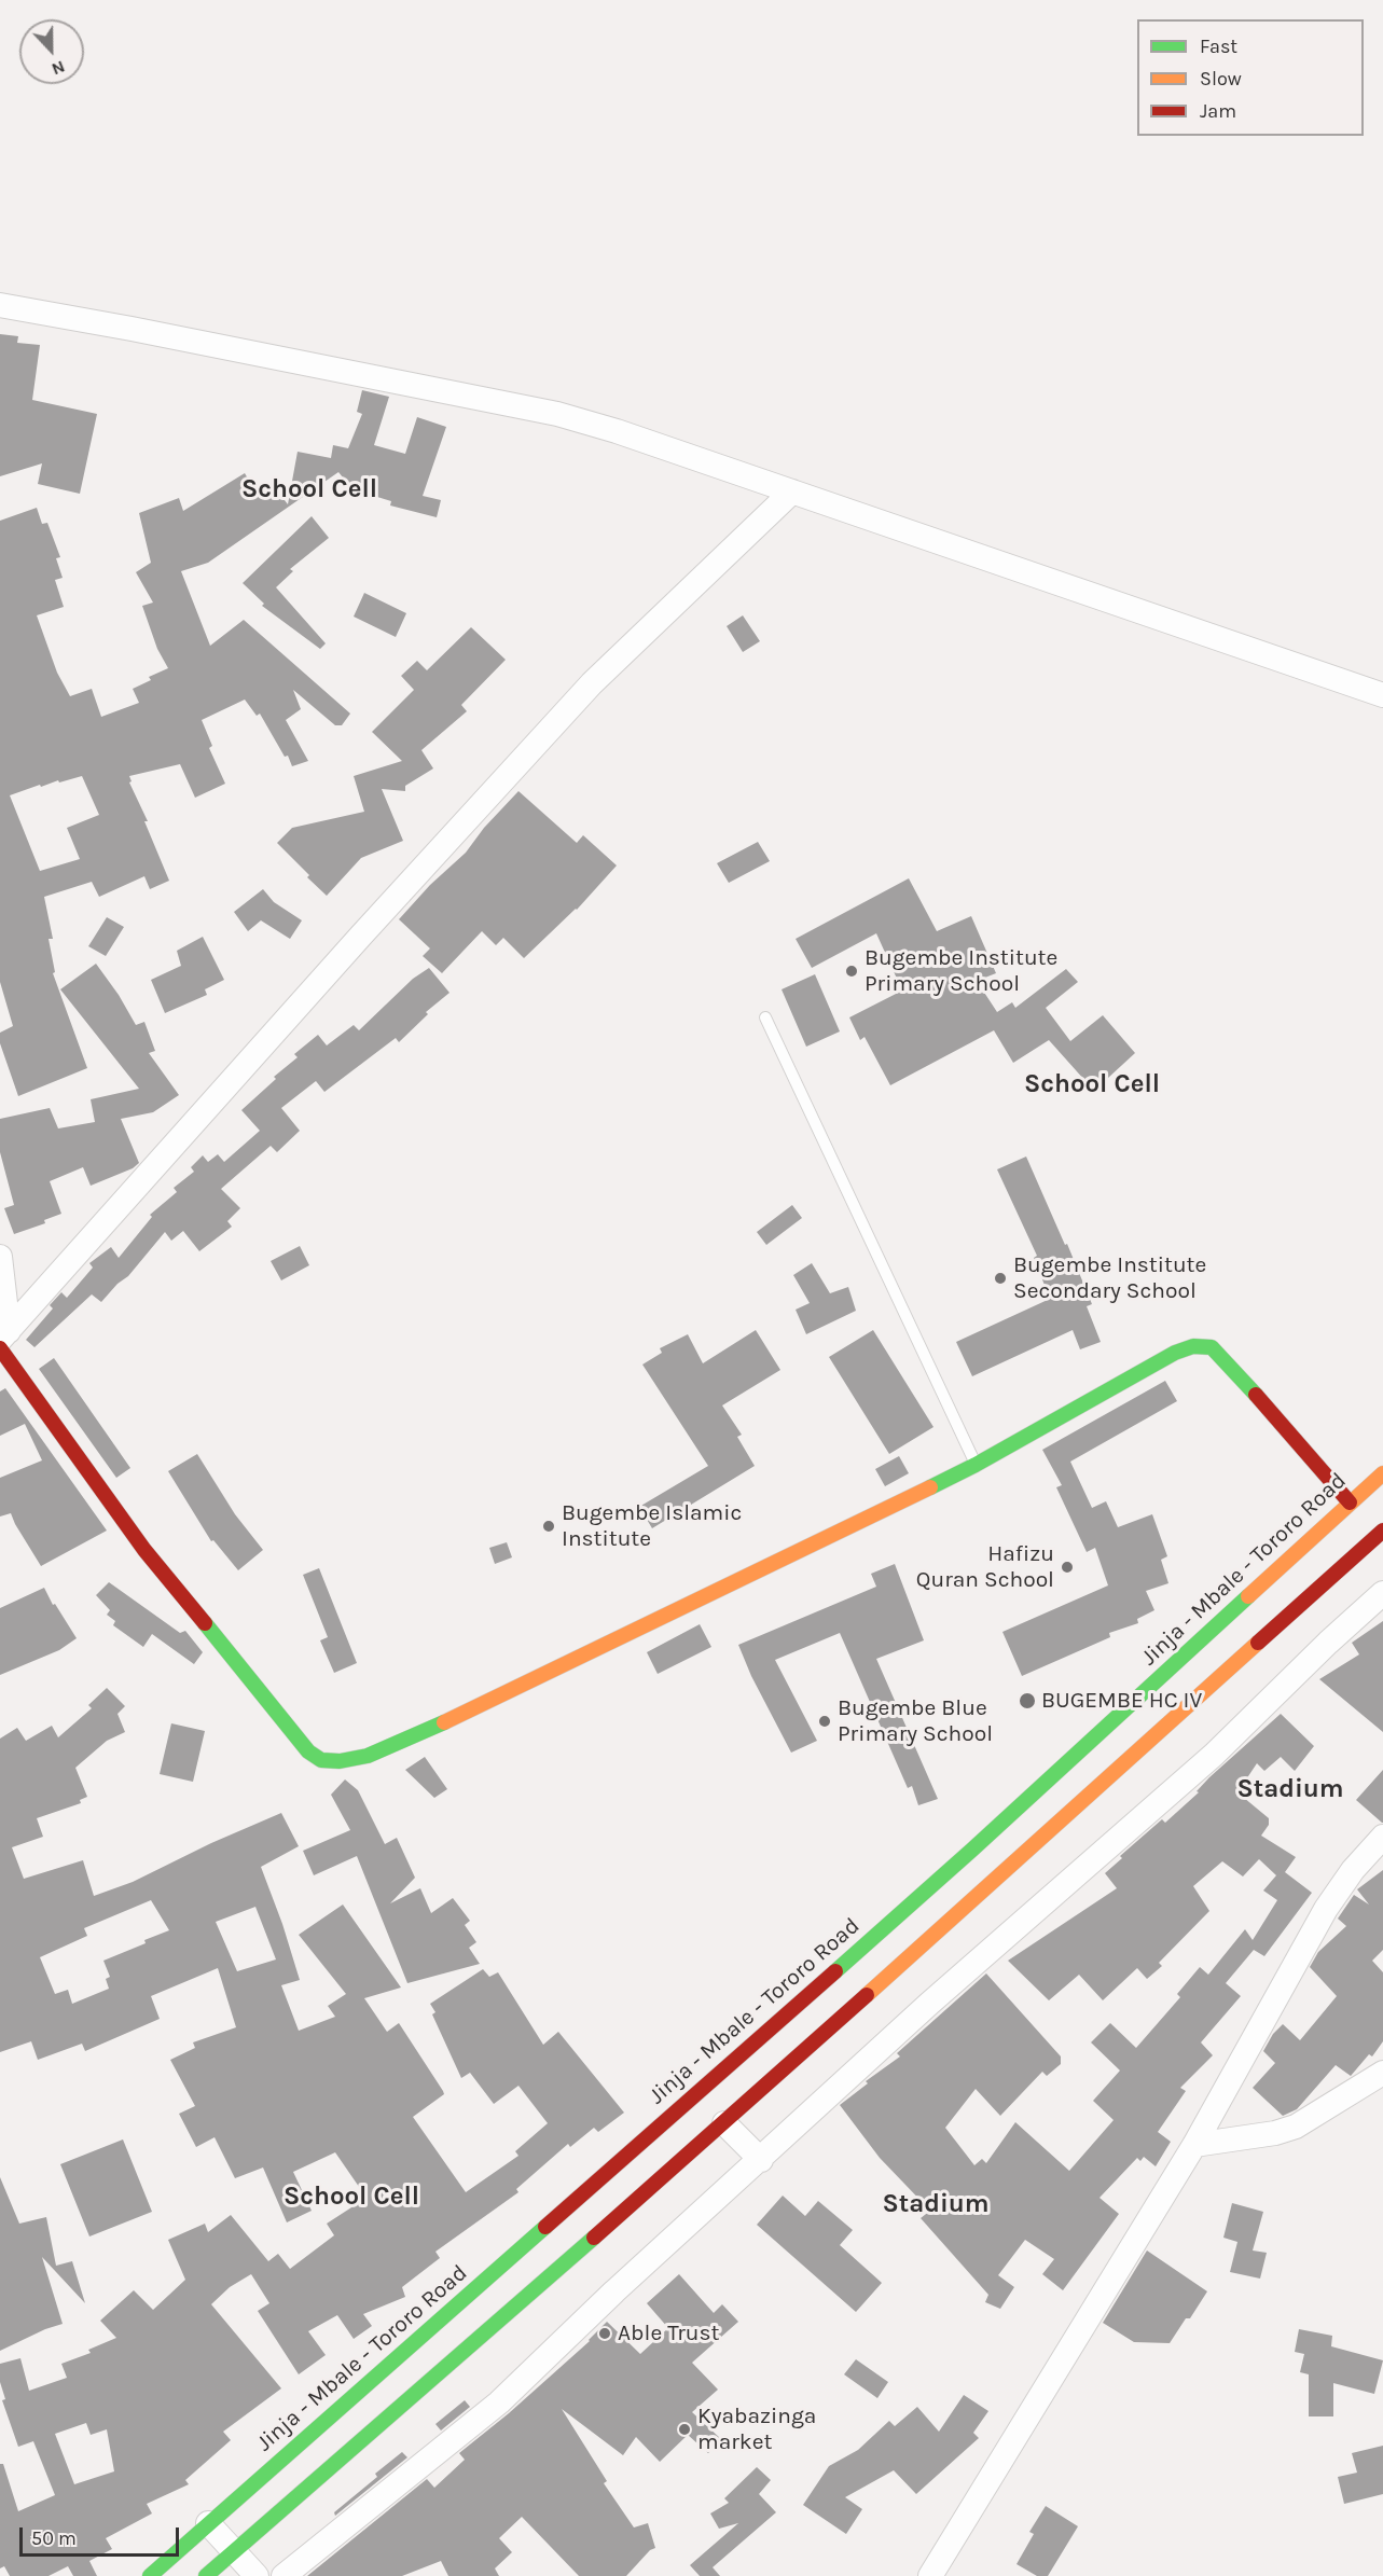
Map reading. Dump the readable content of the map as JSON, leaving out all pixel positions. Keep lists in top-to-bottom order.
{
  "streets": {
    "main road": ["Jinja - Mbale - Tororo Road"]
  },
  "districts": [
    "School Cell",
    "School Cell",
    "Stadium",
    "School Cell",
    "Stadium"
  ],
  "places": [
    "Bugembe Institute Primary School",
    "Bugembe Institute Secondary School",
    "Bugembe Islamic Institute",
    "Hafizu Quran School",
    "BUGEMBE HC IV",
    "Bugembe Blue Primary School",
    "Able Trust",
    "Kyabazinga market"
  ],
  "legend": ["Fast", "Slow", "Jam"],
  "scale_bar": "50 m",
  "north": "bottom"
}
